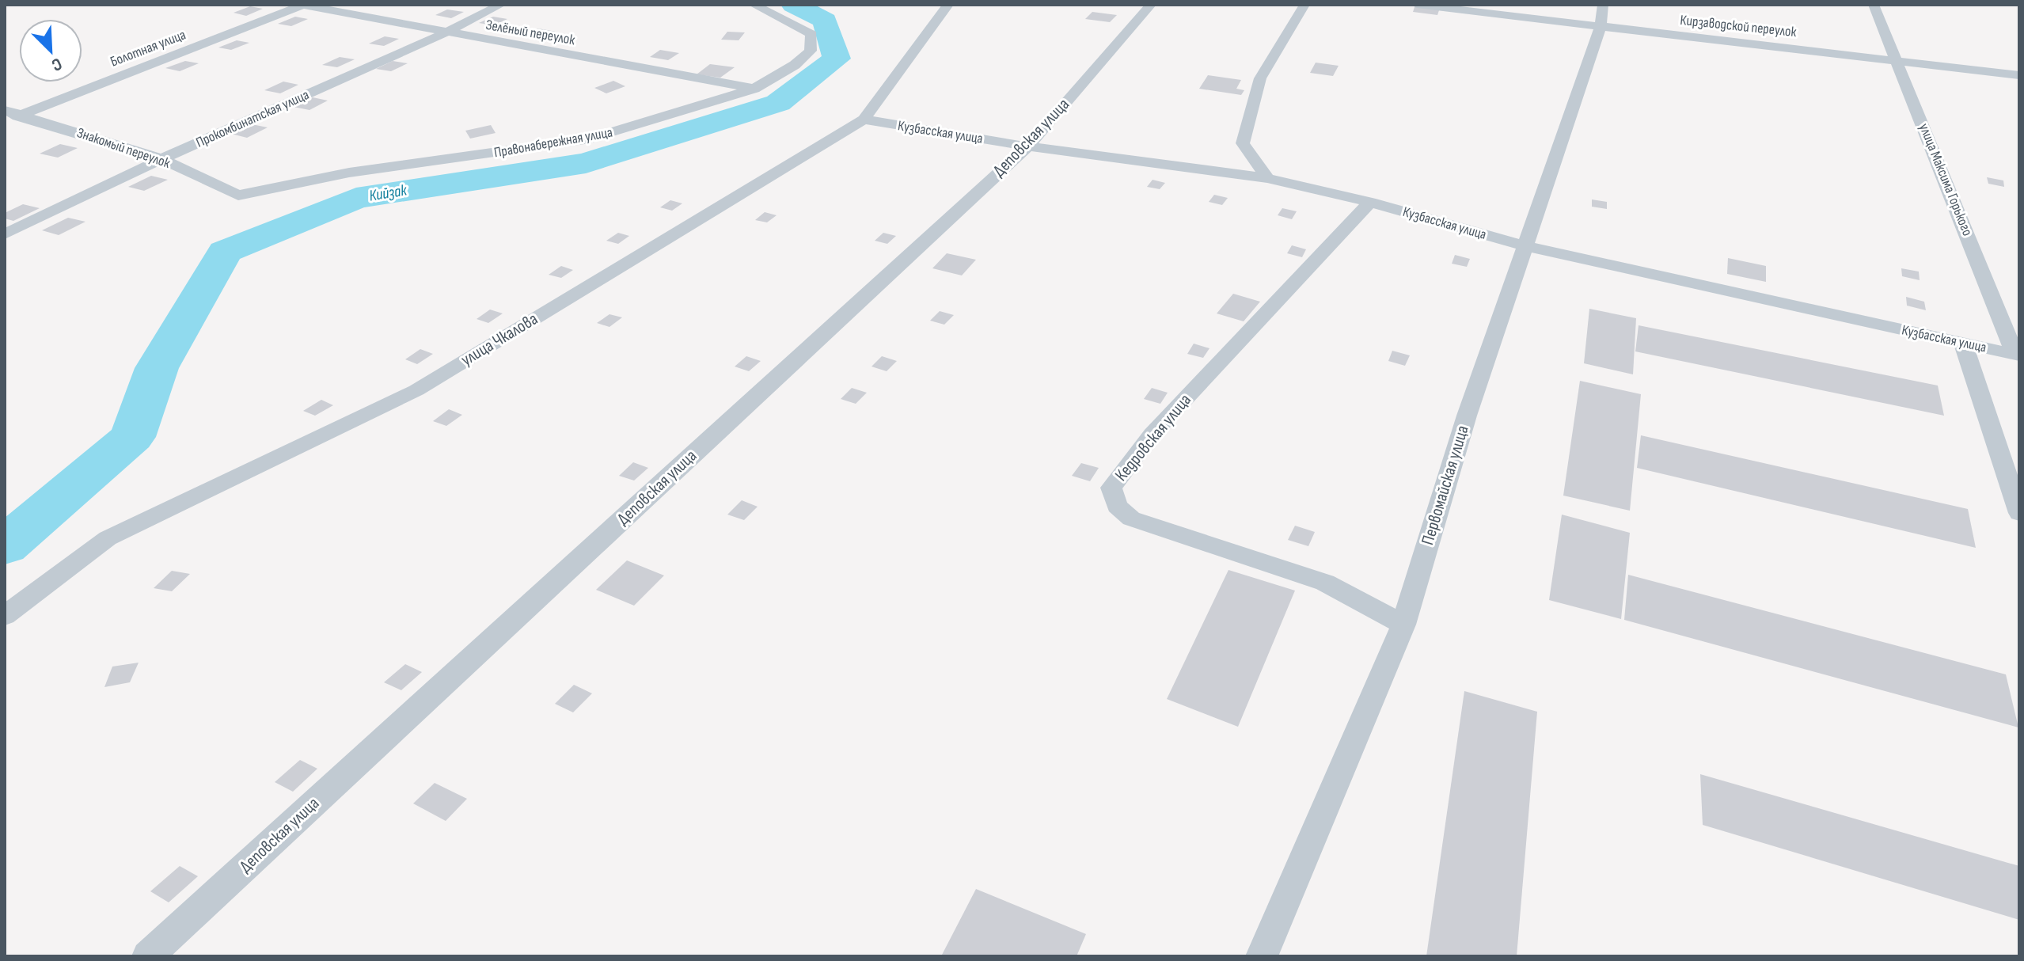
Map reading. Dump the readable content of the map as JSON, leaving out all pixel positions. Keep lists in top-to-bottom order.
{
  "streets": {
    "street": [
      "Кирзаводской переулок",
      "Зелёный переулок",
      "Болотная улица",
      "Прокомбинатская улица",
      "Кузбасская улица",
      "Деповская улица",
      "Правонабережная улица",
      "Знакомый переулок",
      "улица Максима Горького",
      "улица Чкалова",
      "Кедровская улица",
      "Первомайская улица"
    ]
  },
  "crossings": [
    ["Кирзаводской переулок", "улица Максима Горького"],
    ["Кирзаводской переулок", "Первомайская улица"],
    ["Зелёный переулок", "Болотная улица"],
    ["Зелёный переулок", "Прокомбинатская улица"],
    ["Зелёный переулок", "Правонабережная улица"],
    ["Болотная улица", "Знакомый переулок"],
    ["Прокомбинатская улица", "Знакомый переулок"],
    ["Кузбасская улица", "Деповская улица"],
    ["Кузбасская улица", "улица Максима Горького"],
    ["Кузбасская улица", "улица Чкалова"],
    ["Кузбасская улица", "Кедровская улица"],
    ["Кузбасская улица", "Первомайская улица"],
    ["Правонабережная улица", "Знакомый переулок"],
    ["Кедровская улица", "Первомайская улица"]
  ],
  "water": ["Кийзак"],
  "north": "bottom right"
}
